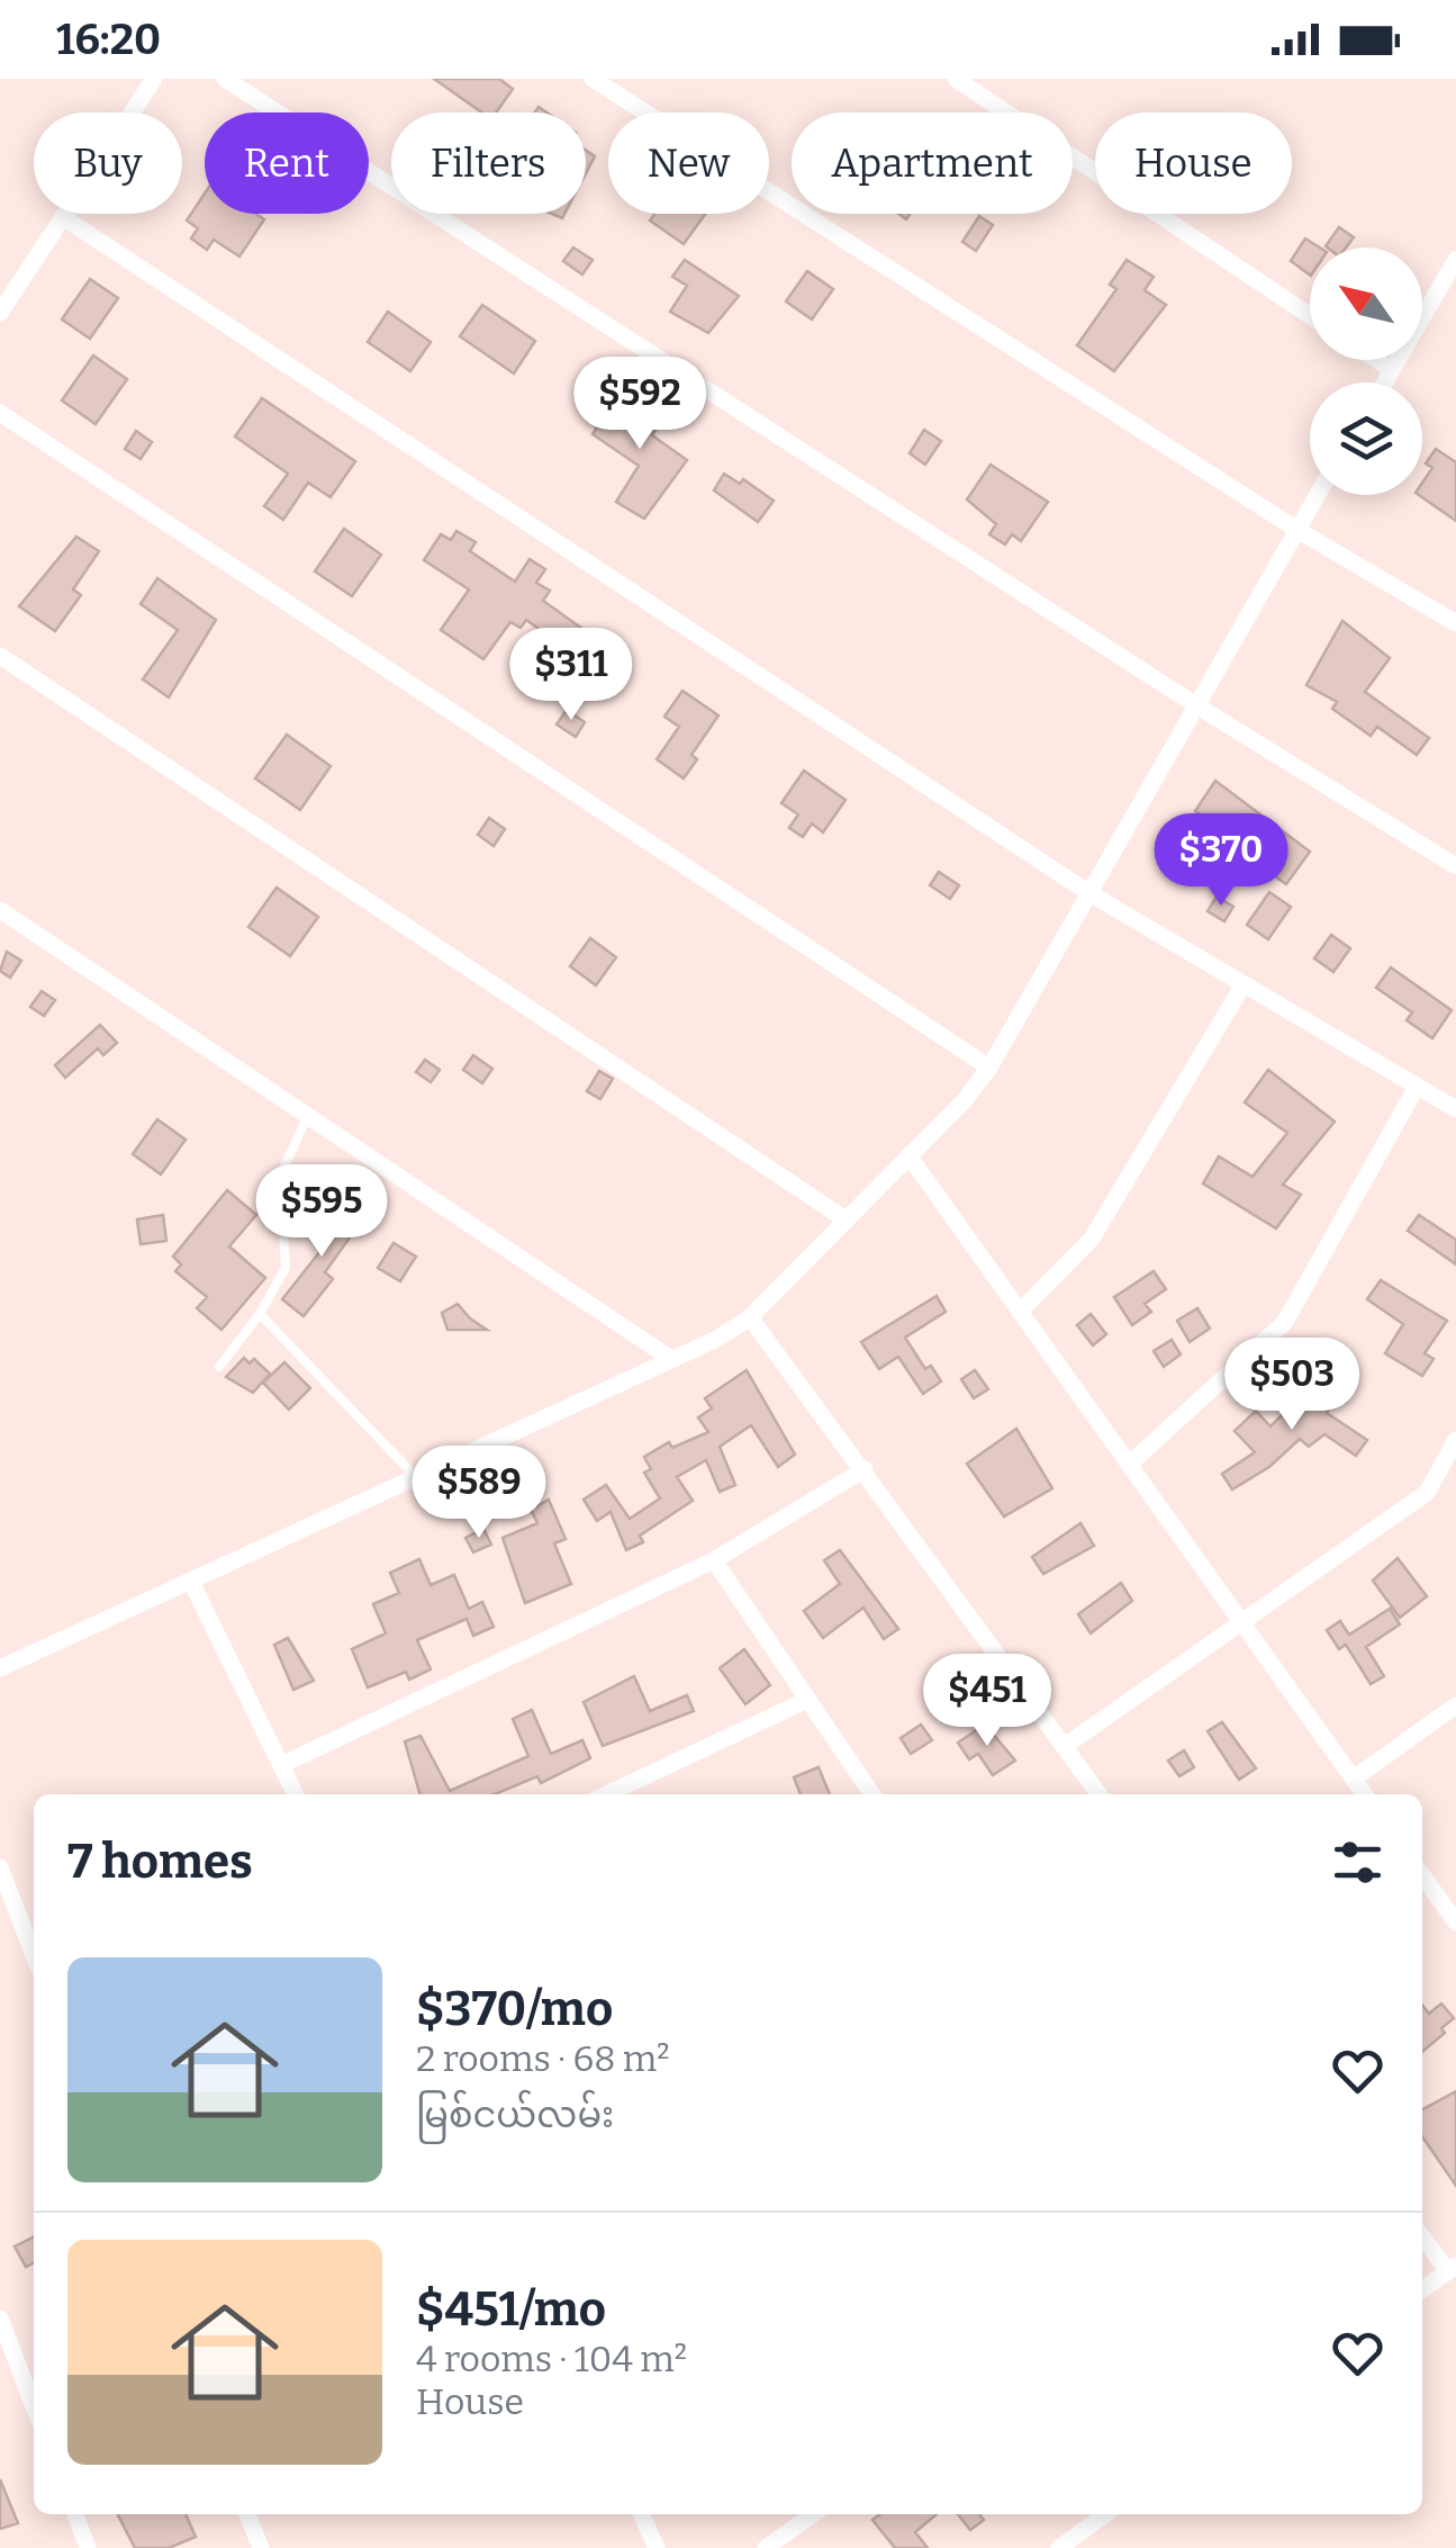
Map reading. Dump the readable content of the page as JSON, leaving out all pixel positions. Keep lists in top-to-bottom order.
{
  "north": "top left",
  "page": {
    "status": "16:20",
    "chip": [
      "Buy",
      "Rent",
      "Filters",
      "New",
      "Apartment",
      "House"
    ],
    "price": [
      "$592",
      "$311",
      "$370",
      "$595",
      "$503",
      "$589",
      "$451"
    ],
    "heading": "7 homes",
    "list": [
      {
        "name": "$370/mo",
        "note": "2 rooms · 68 m² · မြစ်ငယ်လမ်း"
      },
      {
        "name": "$451/mo",
        "note": "4 rooms · 104 m² · House"
      }
    ]
  }
}
